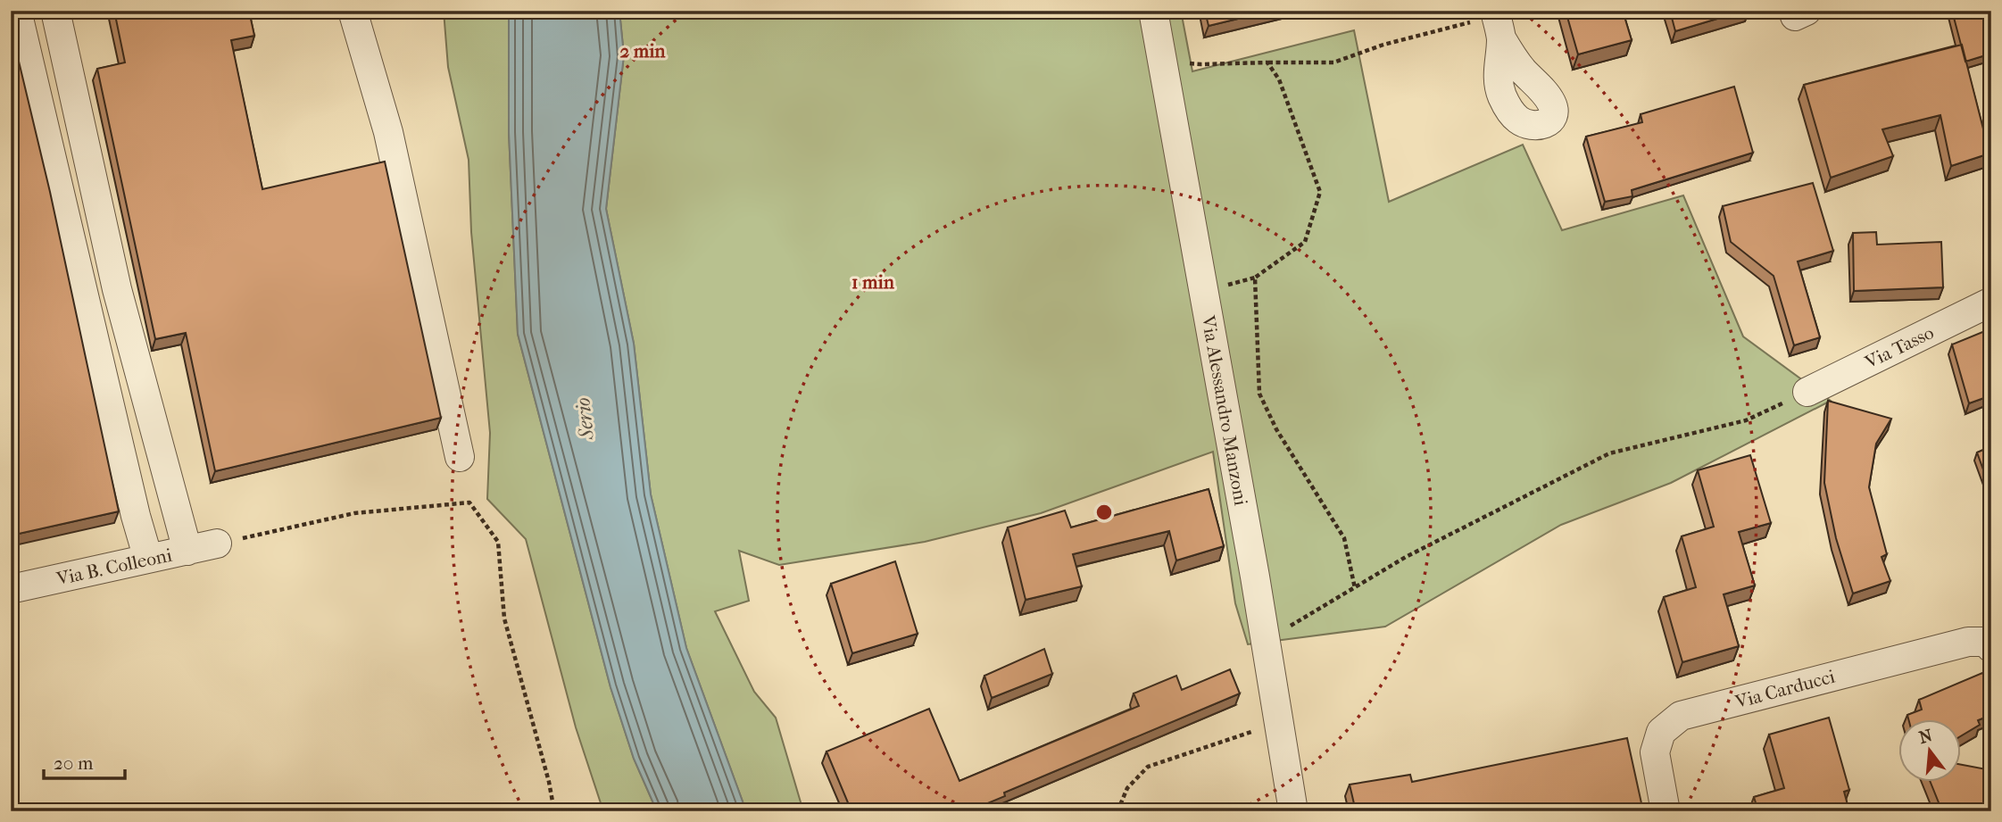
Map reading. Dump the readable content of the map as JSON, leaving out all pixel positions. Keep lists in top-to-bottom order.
{
  "streets": {
    "street": [
      "Via Tasso",
      "Via Alessandro Manzoni",
      "Via B. Colleoni",
      "Via Carducci"
    ]
  },
  "water": ["Serio"],
  "scale_bar": "20 m",
  "north": "top",
  "rings": ["2 min", "1 min"]
}
